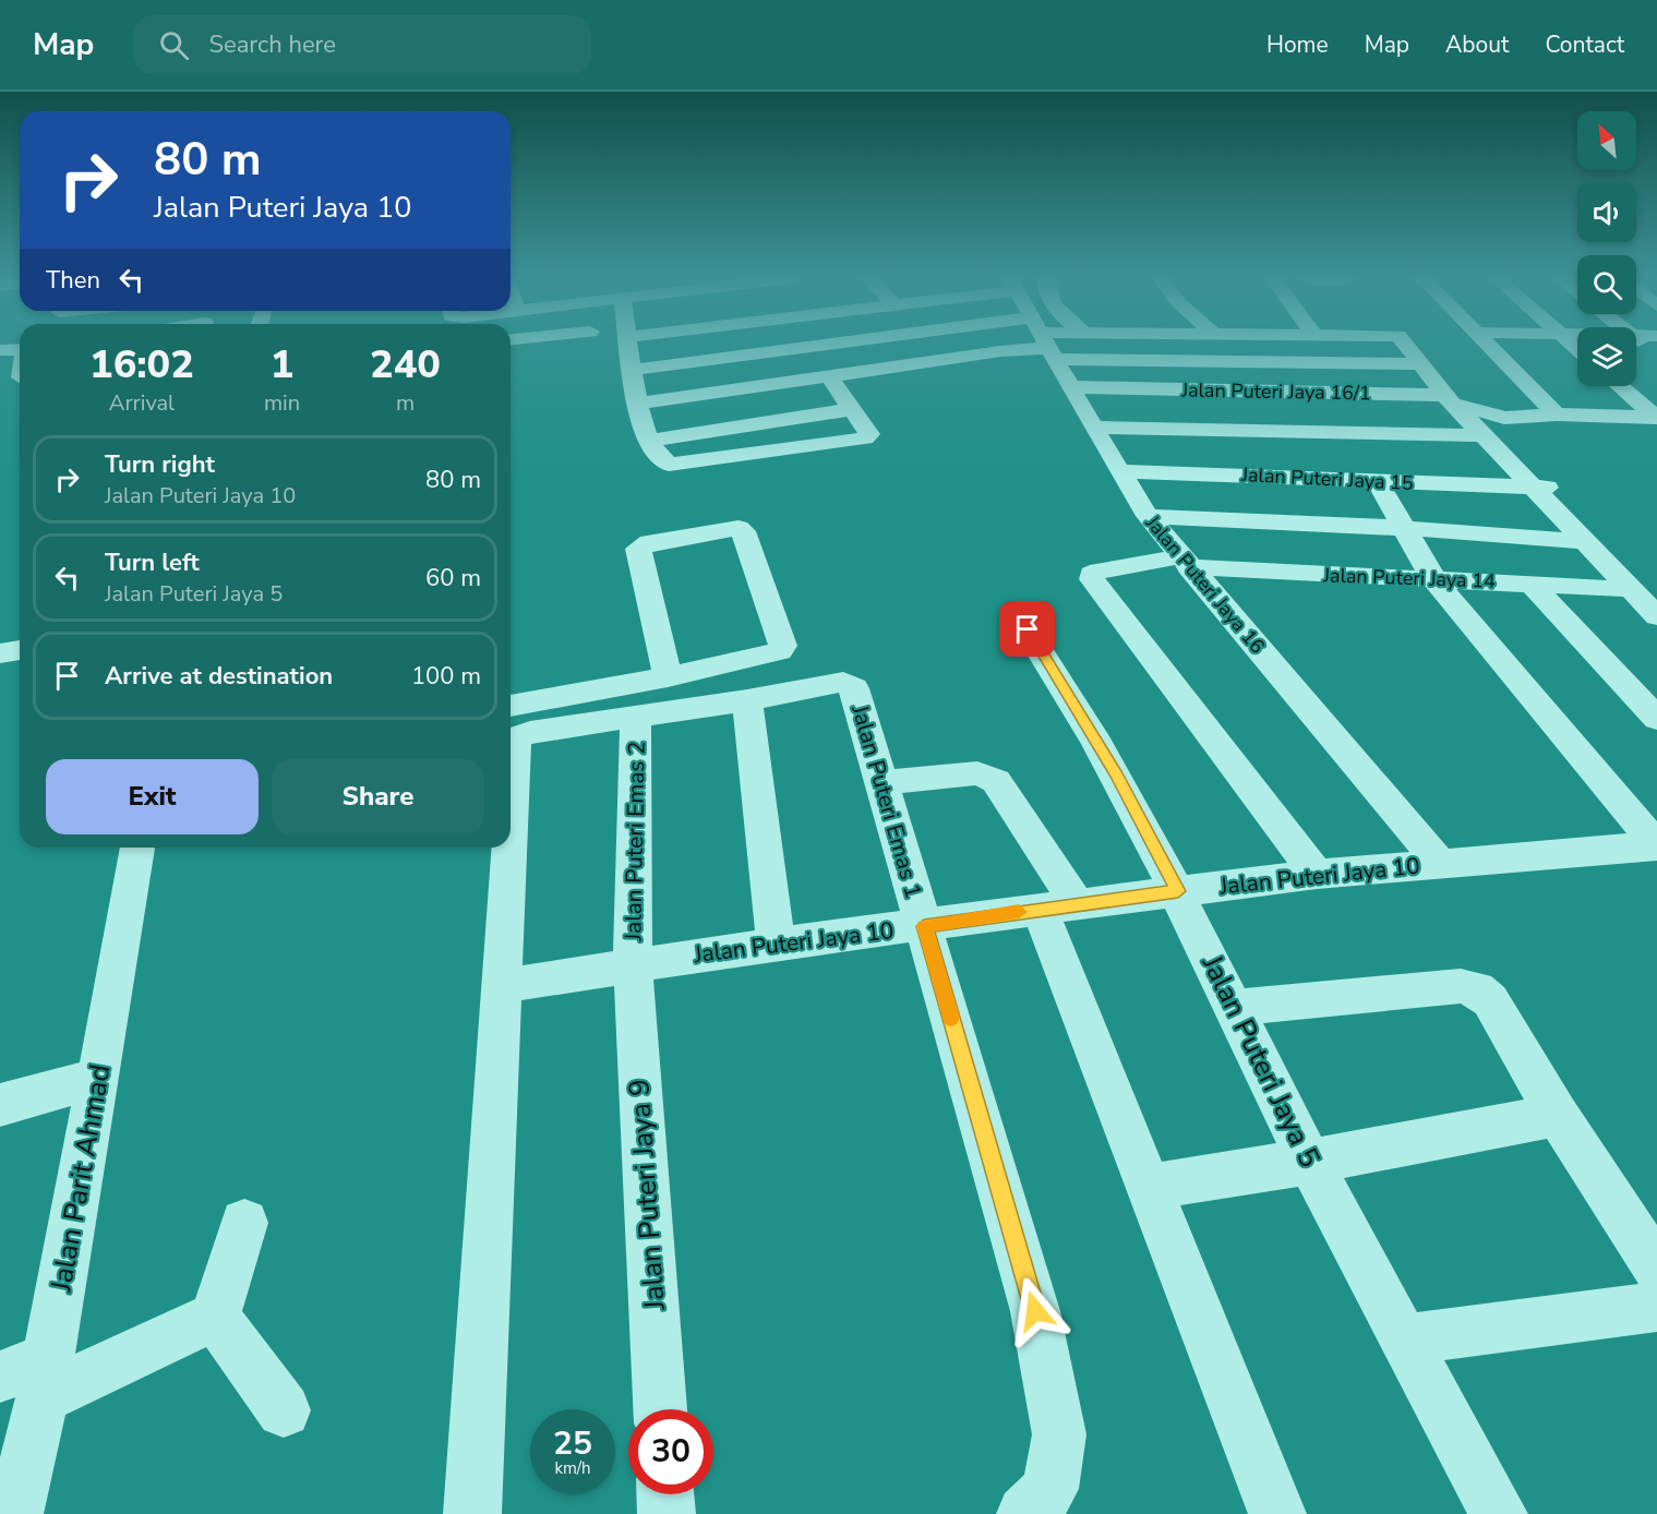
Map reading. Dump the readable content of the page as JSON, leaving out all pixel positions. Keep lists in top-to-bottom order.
{
  "streets": {
    "street": [
      "Jalan Puteri Jaya 16/1",
      "Jalan Puteri Jaya 15",
      "Jalan Puteri Jaya 14",
      "Jalan Puteri Jaya 16",
      "Jalan Puteri Emas 1",
      "Jalan Puteri Emas 2",
      "Jalan Puteri Jaya 10",
      "Jalan Puteri Jaya 5",
      "Jalan Parit Ahmad",
      "Jalan Puteri Jaya 9"
    ]
  },
  "crossings": [
    ["Jalan Puteri Jaya 16/1", "Jalan Puteri Jaya 16"],
    ["Jalan Puteri Jaya 15", "Jalan Puteri Jaya 16"],
    ["Jalan Puteri Jaya 14", "Jalan Puteri Jaya 16"],
    ["Jalan Puteri Jaya 14", "Jalan Puteri Jaya 10"],
    ["Jalan Puteri Jaya 16", "Jalan Puteri Jaya 10"],
    ["Jalan Puteri Emas 1", "Jalan Puteri Jaya 10"],
    ["Jalan Puteri Emas 2", "Jalan Puteri Jaya 10"],
    ["Jalan Puteri Emas 2", "Jalan Puteri Jaya 9"],
    ["Jalan Puteri Jaya 10", "Jalan Puteri Jaya 5"],
    ["Jalan Puteri Jaya 10", "Jalan Puteri Jaya 9"]
  ],
  "north": "top left",
  "page": {
    "header": "Map",
    "search": "Search here",
    "nav": [
      "Home",
      "Map",
      "About",
      "Contact"
    ],
    "turn": ["80 m", "Jalan Puteri Jaya 10"],
    "then": "Then",
    "eta": [
      "16:02",
      "Arrival",
      "1",
      "min",
      "240",
      "m"
    ],
    "list": [
      {
        "name": "Turn right",
        "note": "Jalan Puteri Jaya 10",
        "value": "80 m"
      },
      {
        "name": "Turn left",
        "note": "Jalan Puteri Jaya 5",
        "value": "60 m"
      },
      {
        "name": "Arrive at destination",
        "value": "100 m"
      }
    ],
    "buttons": ["Exit", "Share"],
    "speed": "25 km/h",
    "limit": "30"
  }
}
